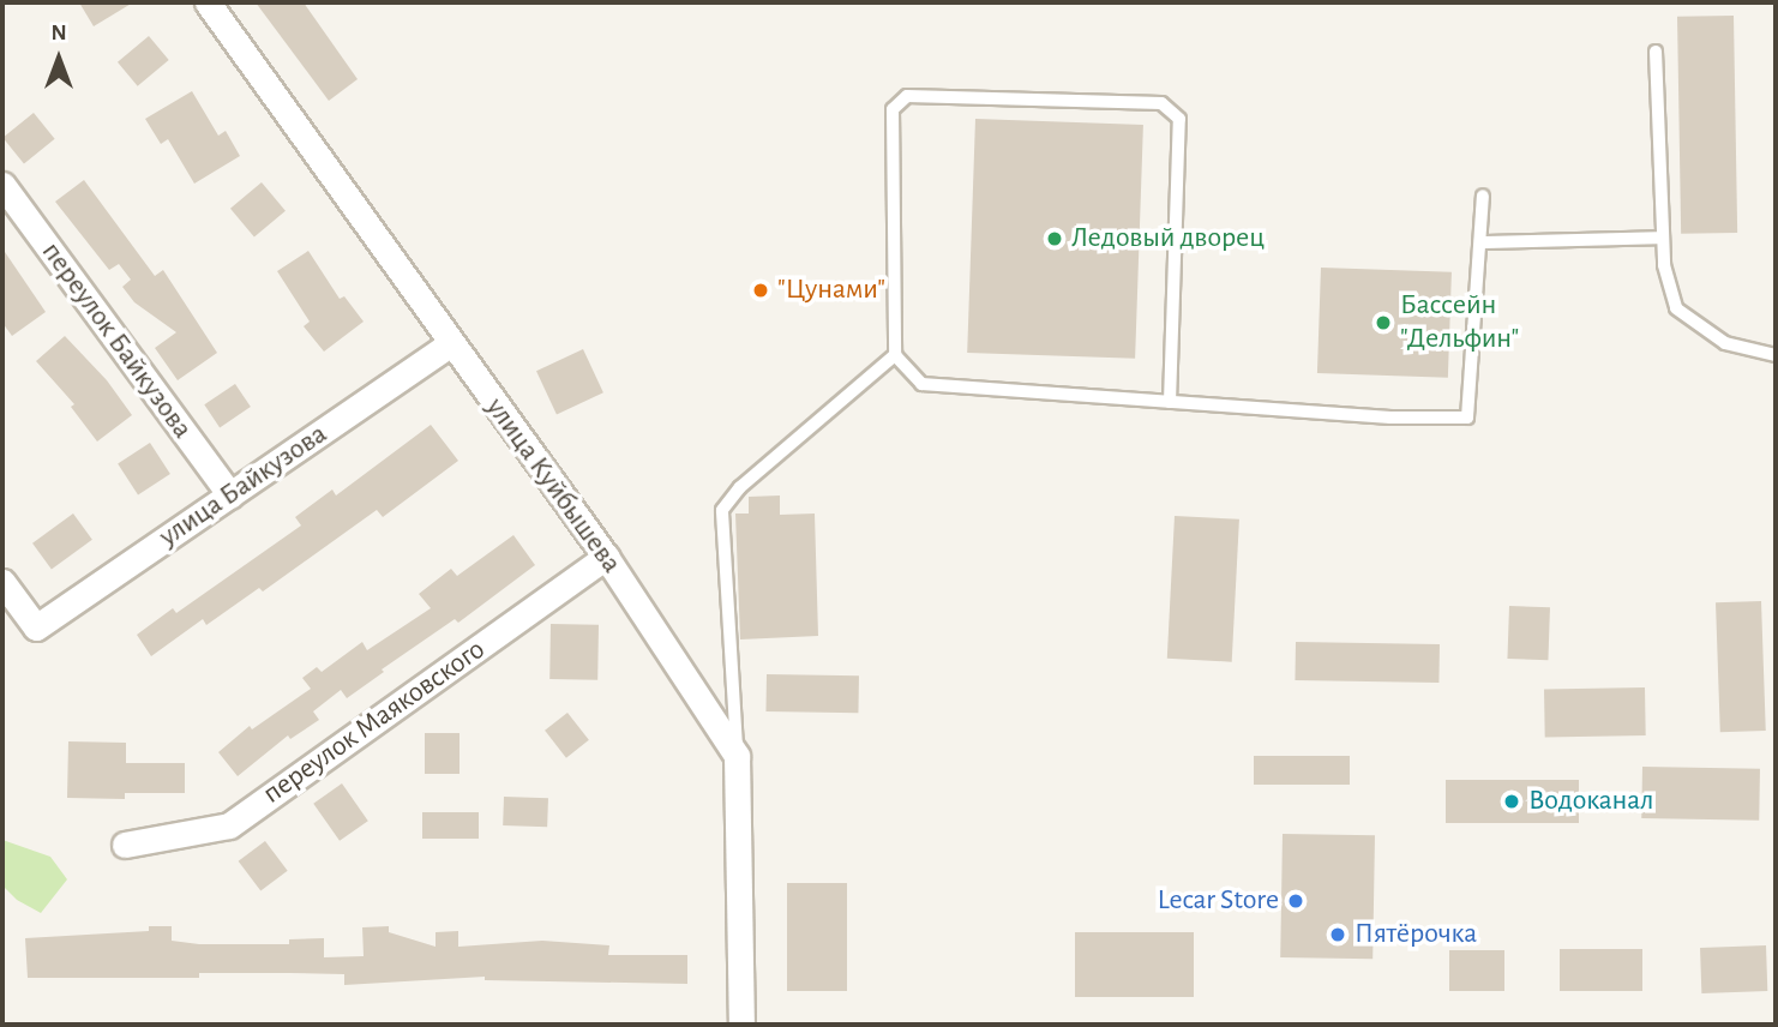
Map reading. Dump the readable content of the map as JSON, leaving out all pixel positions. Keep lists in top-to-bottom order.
{
  "streets": {
    "street": [
      "переулок Байкузова",
      "улица Байкузова",
      "улица Куйбышева",
      "переулок Маяковского"
    ]
  },
  "crossings": [
    ["переулок Байкузова", "улица Байкузова"],
    ["улица Байкузова", "улица Куйбышева"],
    ["улица Куйбышева", "переулок Маяковского"]
  ],
  "places": [
    "Ледовый дворец",
    "\"Цунами\"",
    "Бассейн \"Дельфин\"",
    "Водоканал",
    "Lecar Store",
    "Пятёрочка"
  ],
  "north": "top"
}
